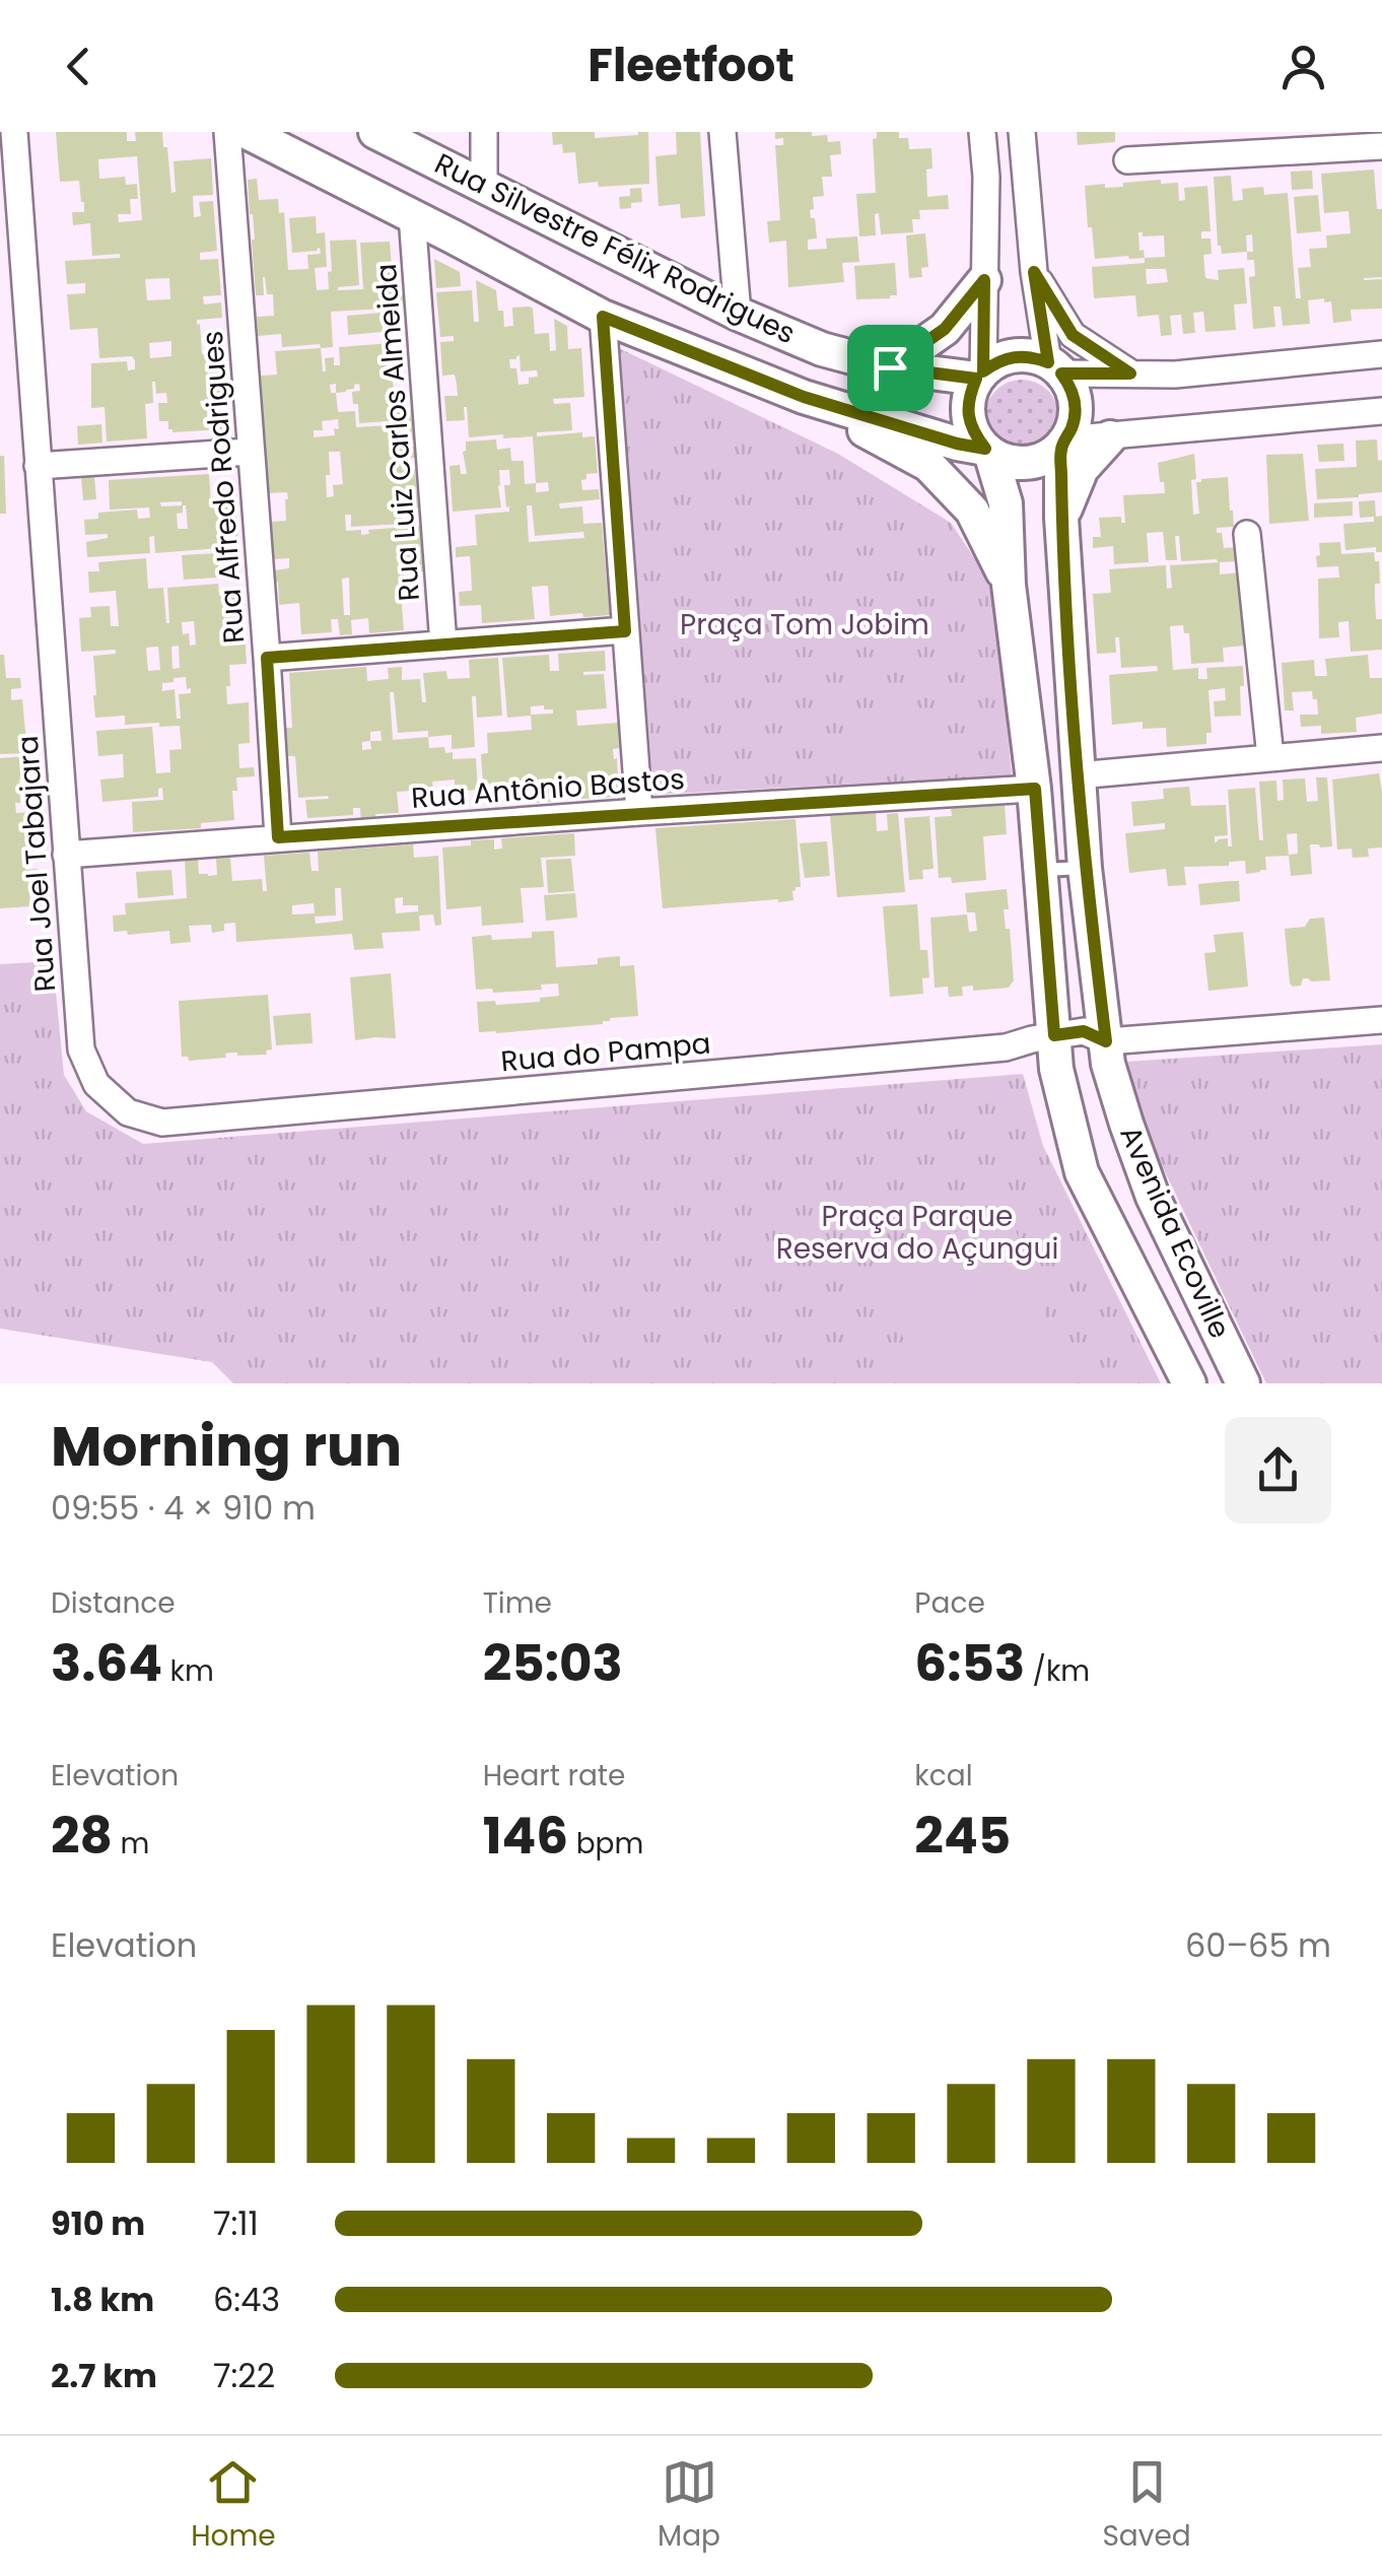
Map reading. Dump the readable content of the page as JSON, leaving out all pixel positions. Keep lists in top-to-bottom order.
{
  "streets": {
    "street": [
      "Rua Silvestre Félix Rodrigues",
      "Rua Luiz Carlos Almeida",
      "Rua Alfredo Rodrigues",
      "Rua Antônio Bastos",
      "Rua Joel Tabajara",
      "Rua do Pampa",
      "Avenida Ecoville"
    ]
  },
  "crossings": [
    ["Rua Silvestre Félix Rodrigues", "Rua Luiz Carlos Almeida"],
    ["Rua Silvestre Félix Rodrigues", "Avenida Ecoville"],
    ["Rua Alfredo Rodrigues", "Rua Antônio Bastos"],
    ["Rua Antônio Bastos", "Rua Joel Tabajara"],
    ["Rua Antônio Bastos", "Avenida Ecoville"],
    ["Rua Joel Tabajara", "Rua do Pampa"],
    ["Rua do Pampa", "Avenida Ecoville"]
  ],
  "parks": ["Praça Tom Jobim", "Praça Parque Reserva do Açungui"],
  "page": {
    "header": "Fleetfoot",
    "heading": ["Morning run", "09:55 · 4 × 910 m"],
    "stats": [
      ["Distance", "3.64 km"],
      ["Time", "25:03"],
      ["Pace", "6:53 /km"],
      ["Elevation", "28 m"],
      ["Heart rate", "146 bpm"],
      ["kcal", "245"]
    ],
    "chart": ["Elevation", "60–65 m"],
    "list": [
      {
        "name": "910 m",
        "note": "7:11"
      },
      {
        "name": "1.8 km",
        "note": "6:43"
      },
      {
        "name": "2.7 km",
        "note": "7:22"
      }
    ],
    "tabs": ["Home", "Map", "Saved"]
  }
}
